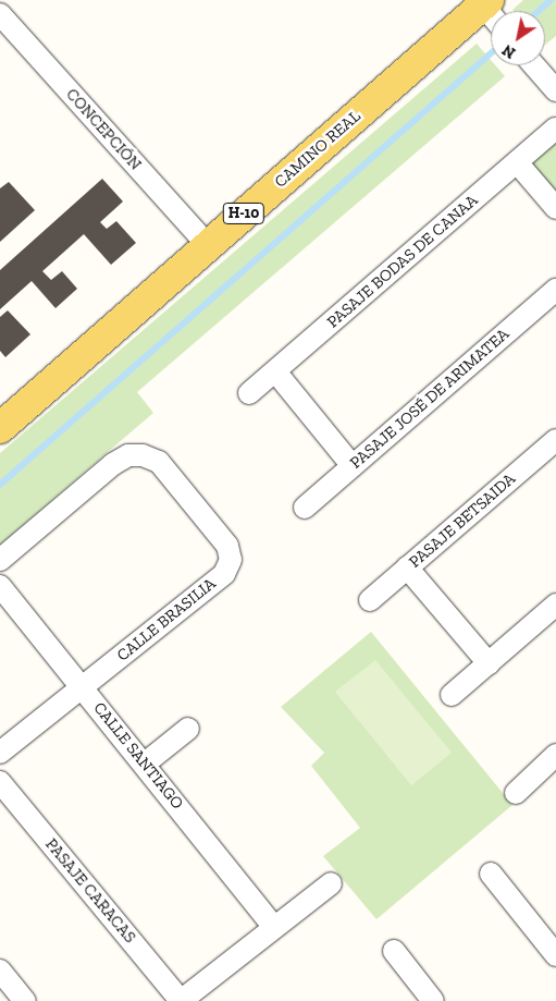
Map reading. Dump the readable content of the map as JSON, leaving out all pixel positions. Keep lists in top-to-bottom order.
{
  "streets": {
    "main road": ["CAMINO REAL", "H-10"],
    "street": [
      "CONCEPCIÓN",
      "PASAJE BODAS DE CANAA",
      "PASAJE JOSÉ DE ARIMATEA",
      "PASAJE BETSAIDA",
      "CALLE BRASILIA",
      "CALLE SANTIAGO",
      "PASAJE CARACAS"
    ]
  },
  "crossings": [
    ["CONCEPCIÓN", "CAMINO REAL"],
    ["CALLE BRASILIA", "CALLE SANTIAGO"]
  ],
  "north": "bottom left"
}
